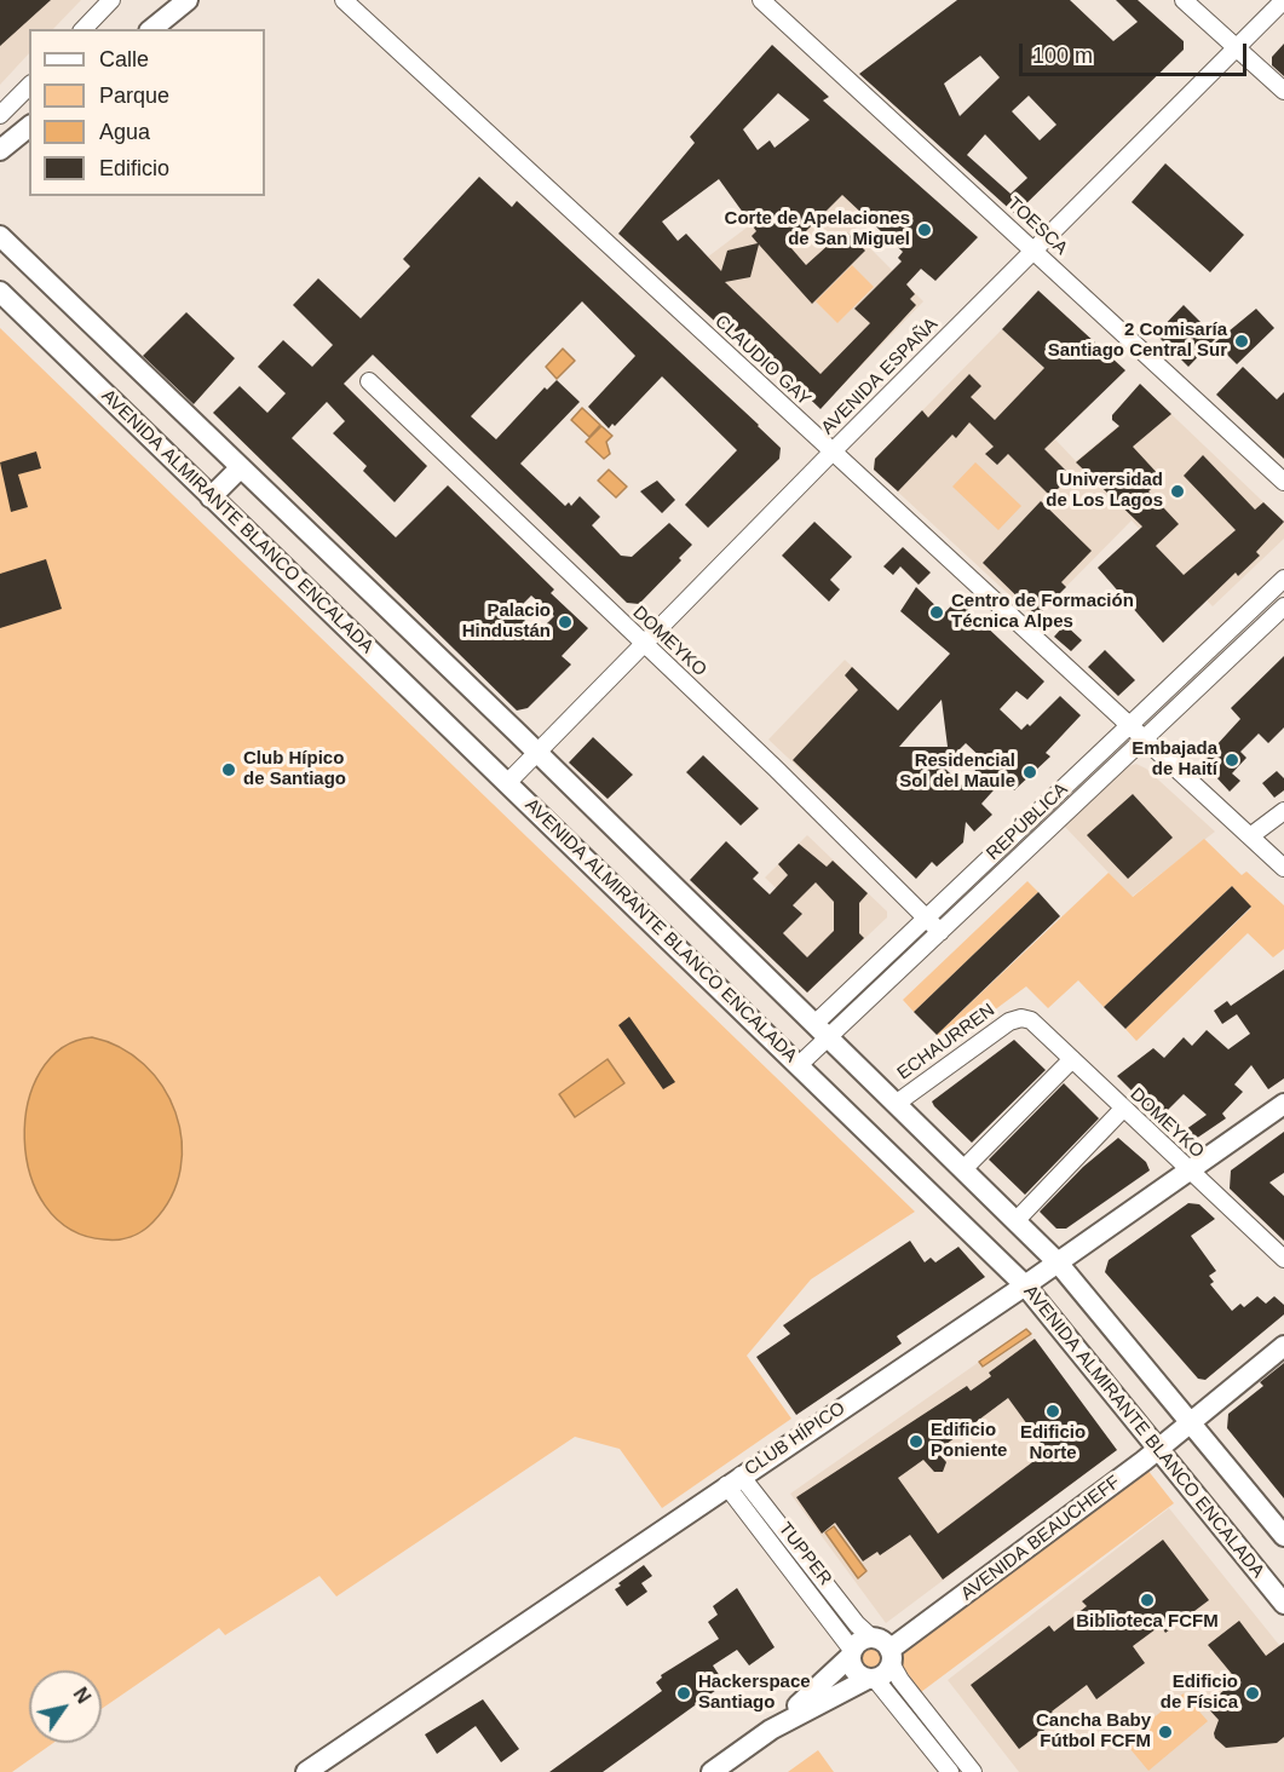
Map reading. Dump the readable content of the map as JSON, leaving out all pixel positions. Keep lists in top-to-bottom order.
{
  "streets": {
    "main road": ["AVENIDA ALMIRANTE BLANCO ENCALADA", "CLUB HÍPICO", "AVENIDA BEAUCHEFF"],
    "street": [
      "TOESCA",
      "CLAUDIO GAY",
      "AVENIDA ESPAÑA",
      "DOMEYKO",
      "REPÚBLICA",
      "ECHAURREN",
      "TUPPER"
    ]
  },
  "crossings": [
    ["TOESCA", "AVENIDA ESPAÑA"],
    ["CLAUDIO GAY", "AVENIDA ESPAÑA"],
    ["CLAUDIO GAY", "REPÚBLICA"],
    ["AVENIDA ESPAÑA", "AVENIDA ALMIRANTE BLANCO ENCALADA"],
    ["AVENIDA ESPAÑA", "DOMEYKO"],
    ["AVENIDA ALMIRANTE BLANCO ENCALADA", "REPÚBLICA"],
    ["AVENIDA ALMIRANTE BLANCO ENCALADA", "CLUB HÍPICO"],
    ["AVENIDA ALMIRANTE BLANCO ENCALADA", "AVENIDA BEAUCHEFF"],
    ["DOMEYKO", "REPÚBLICA"],
    ["DOMEYKO", "ECHAURREN"],
    ["DOMEYKO", "CLUB HÍPICO"],
    ["CLUB HÍPICO", "TUPPER"],
    ["AVENIDA BEAUCHEFF", "TUPPER"]
  ],
  "places": [
    "Corte de Apelaciones de San Miguel",
    "2 Comisaría Santiago Central Sur",
    "Universidad de Los Lagos",
    "Centro de Formación Técnica Alpes",
    "Palacio Hindustán",
    "Embajada de Haití",
    "Club Hípico de Santiago",
    "Residencial Sol del Maule",
    "Edificio Norte",
    "Edificio Poniente",
    "Biblioteca FCFM",
    "Hackerspace Santiago",
    "Edificio de Física",
    "Cancha Baby Fútbol FCFM"
  ],
  "legend": [
    "Calle",
    "Parque",
    "Agua",
    "Edificio"
  ],
  "scale_bar": "100 m",
  "north": "top right"
}
